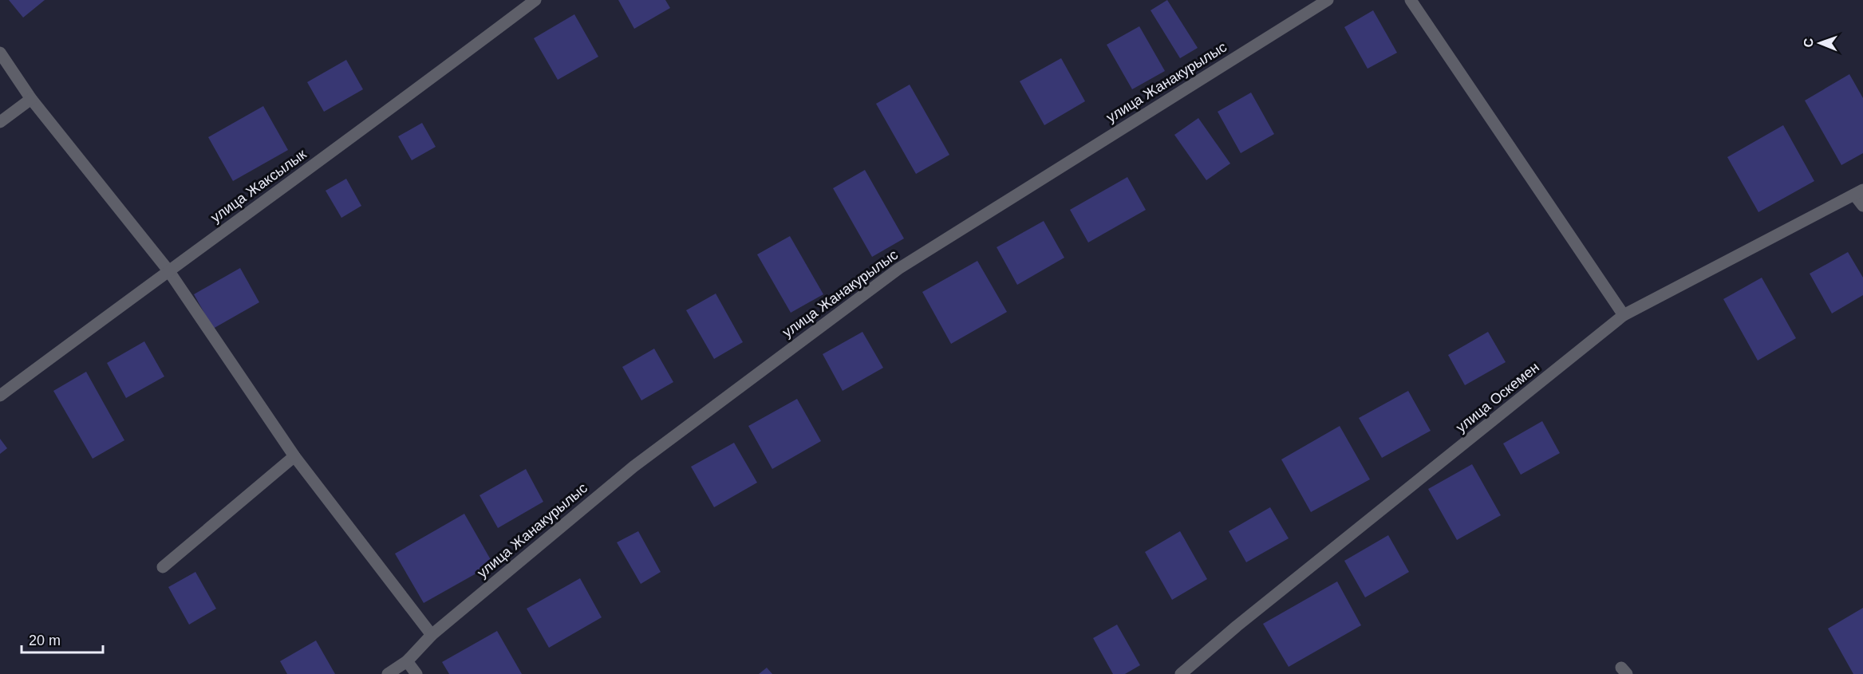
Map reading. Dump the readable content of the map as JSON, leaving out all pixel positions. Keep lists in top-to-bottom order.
{
  "streets": {
    "street": ["улица Жанакурылыс", "улица Жаксылык", "улица Оскемен"]
  },
  "scale_bar": "20 m",
  "north": "left"
}
